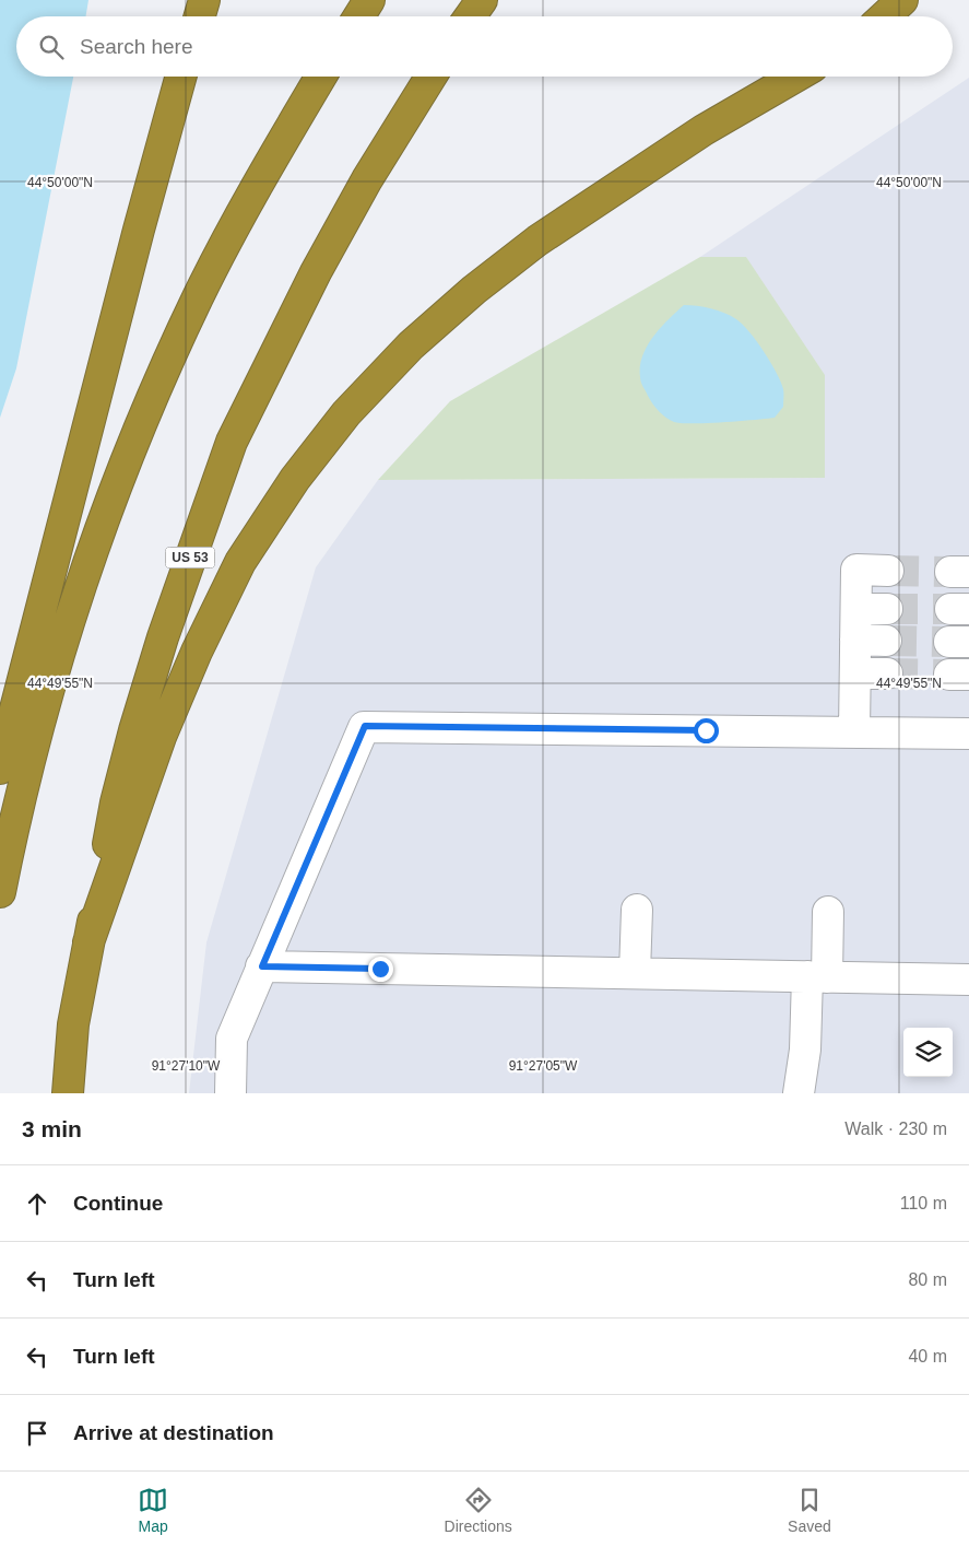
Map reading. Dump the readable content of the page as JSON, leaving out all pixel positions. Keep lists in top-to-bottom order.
{
  "streets": {
    "highway": ["US 53"]
  },
  "page": {
    "search": "Search here",
    "heading": ["3 min", "Walk · 230 m"],
    "list": [
      ["Continue", "110 m"],
      ["Turn left", "80 m"],
      ["Turn left", "40 m"],
      "Arrive at destination"
    ],
    "nav": ["Map", "Directions", "Saved"]
  },
  "coordinates": [
    "44°50'00\"N",
    "44°49'55\"N",
    "91°27'10\"W",
    "91°27'05\"W"
  ]
}
